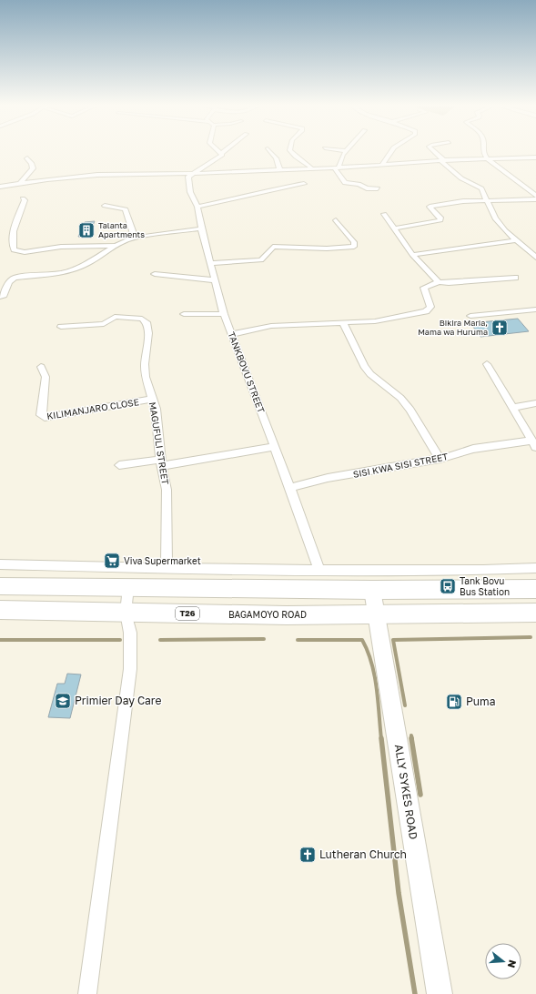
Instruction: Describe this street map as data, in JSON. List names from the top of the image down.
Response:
{
  "streets": {
    "highway": ["T26", "BAGAMOYO ROAD"],
    "main road": ["ALLY SYKES ROAD"],
    "street": [
      "TANKBOVU STREET",
      "KILIMANJARO CLOSE",
      "MAGUFULI STREET",
      "SISI KWA SISI STREET"
    ]
  },
  "crossings": [
    ["TANKBOVU STREET", "SISI KWA SISI STREET"],
    ["KILIMANJARO CLOSE", "MAGUFULI STREET"],
    ["BAGAMOYO ROAD", "ALLY SYKES ROAD"]
  ],
  "places": {
    "building": ["Talanta Apartments"],
    "church": ["Bikira Maria, Mama wa Huruma", "Lutheran Church"],
    "supermarket": ["Viva Supermarket"],
    "bus stop": ["Tank Bovu Bus Station"],
    "school or university": ["Primier Day Care"],
    "fuel station": ["Puma"]
  },
  "north": "right"
}
